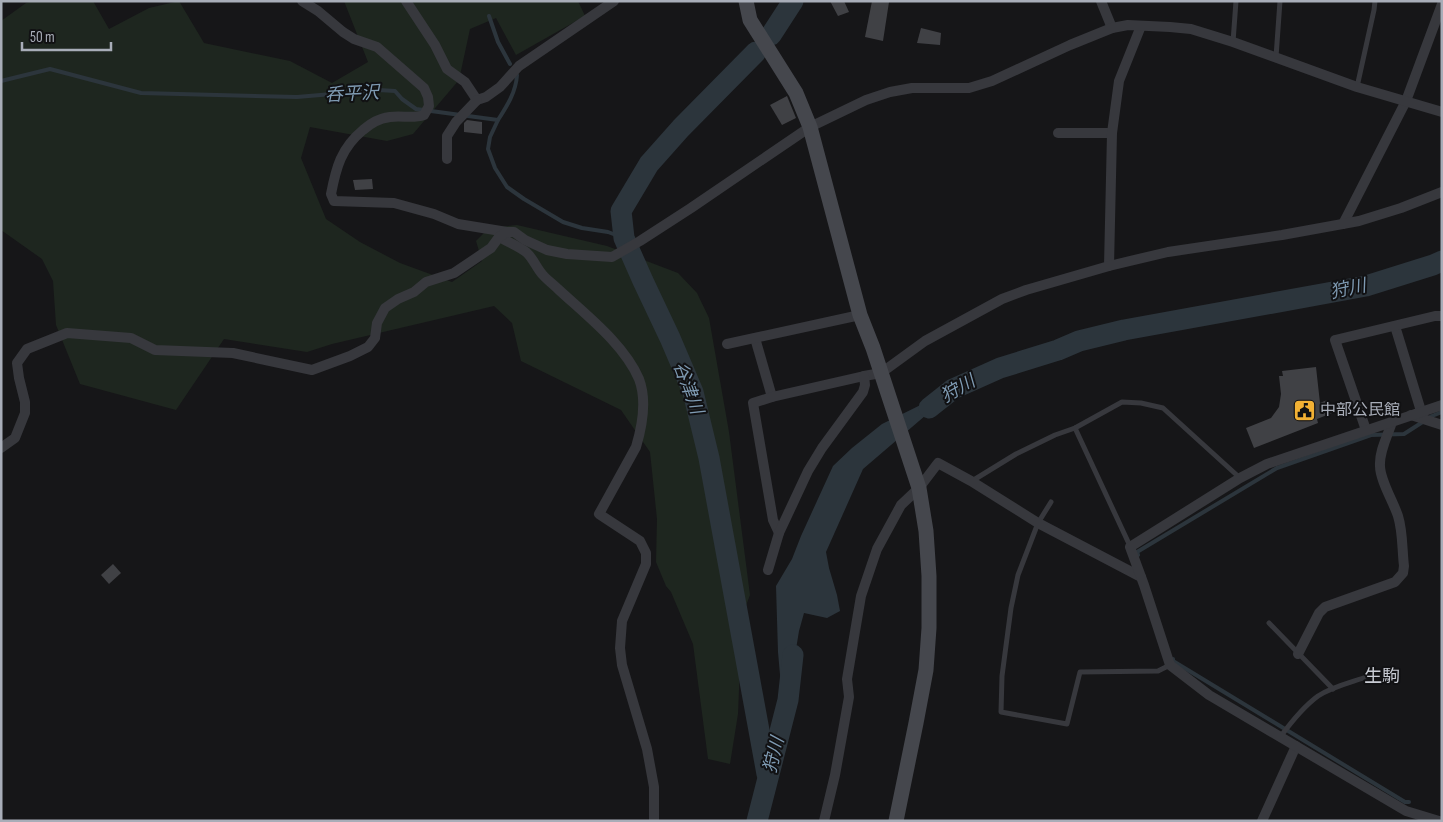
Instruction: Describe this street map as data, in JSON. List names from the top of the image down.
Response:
{
  "districts": ["生駒"],
  "water": ["呑平沢", "狩川", "谷津川"],
  "places": {
    "public building": ["中部公民館"]
  },
  "scale_bar": "50 m"
}
